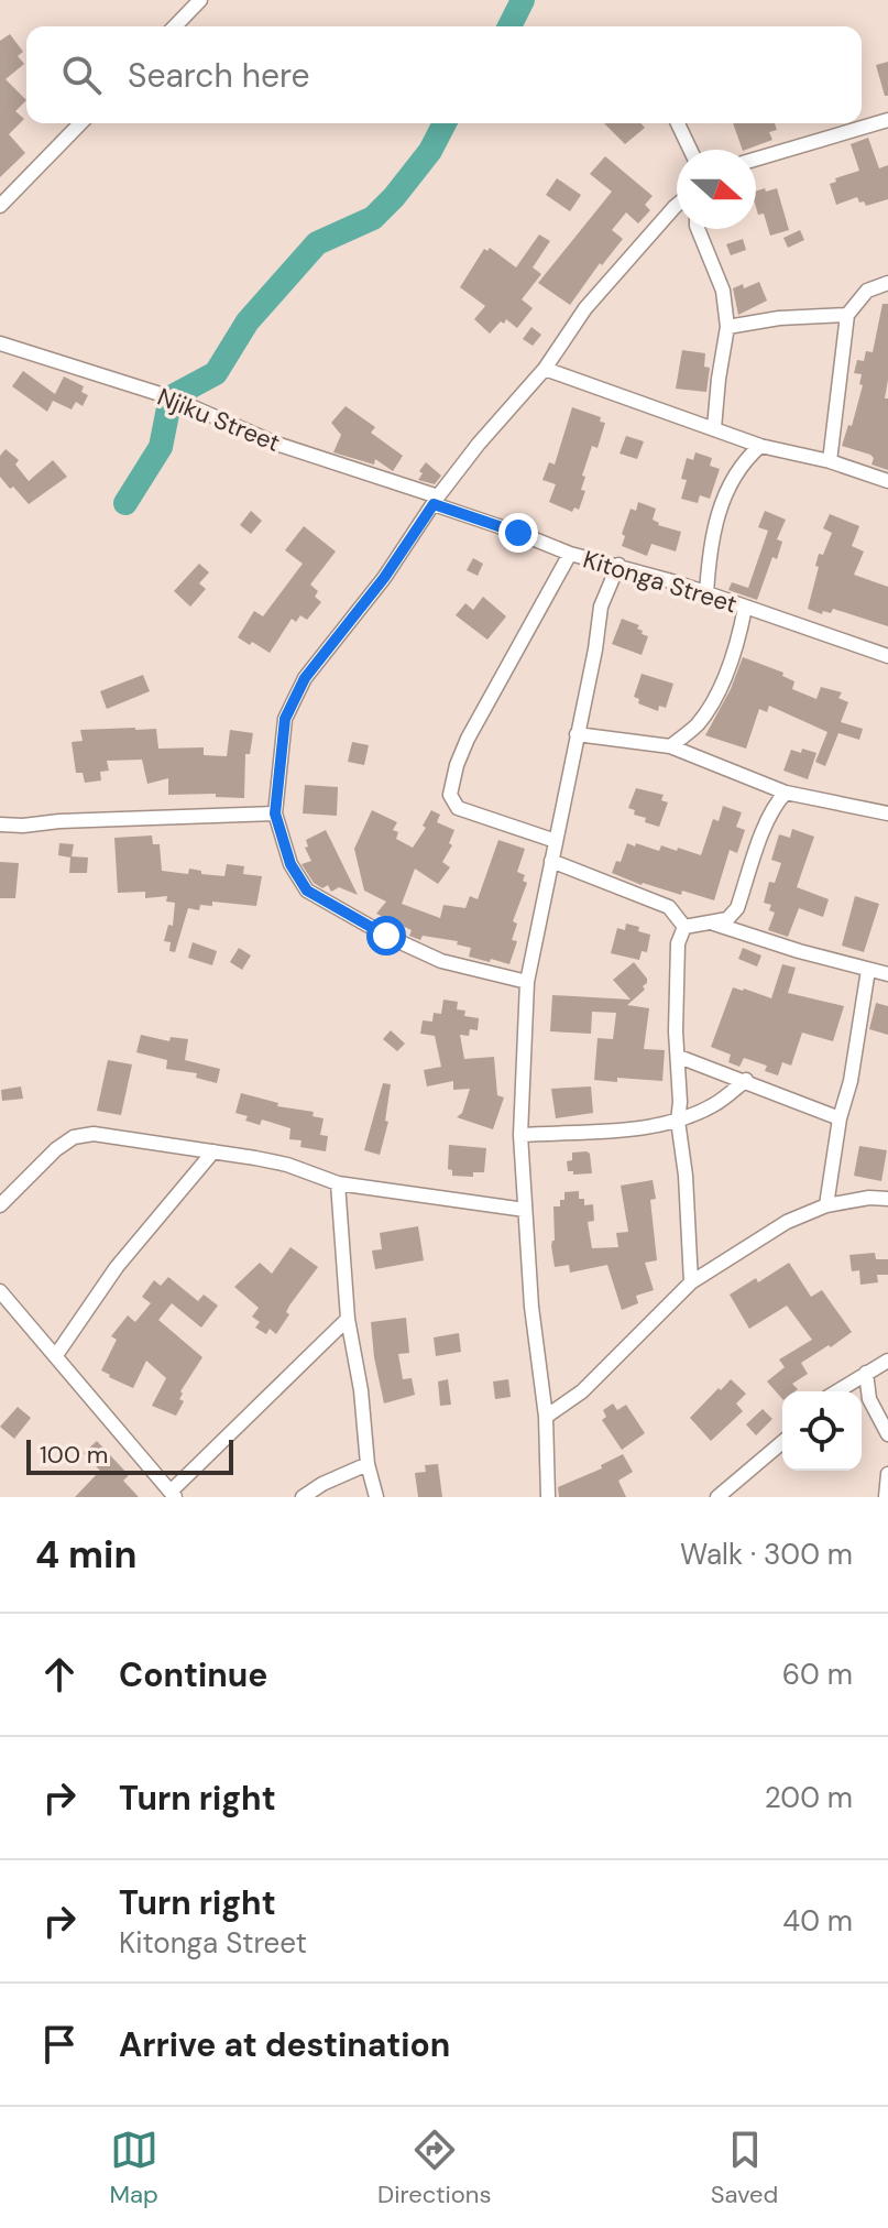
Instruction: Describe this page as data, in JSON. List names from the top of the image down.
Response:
{
  "streets": {
    "street": ["Njiku Street", "Kitonga Street"]
  },
  "crossings": [
    ["Njiku Street", "Kitonga Street"]
  ],
  "scale_bar": "100 m",
  "north": "right",
  "page": {
    "search": "Search here",
    "scale": "100 m",
    "heading": ["4 min", "Walk · 300 m"],
    "list": [
      ["Continue", "60 m"],
      ["Turn right", "200 m"],
      ["Turn right", "Kitonga Street", "40 m"],
      "Arrive at destination"
    ],
    "nav": ["Map", "Directions", "Saved"]
  }
}
